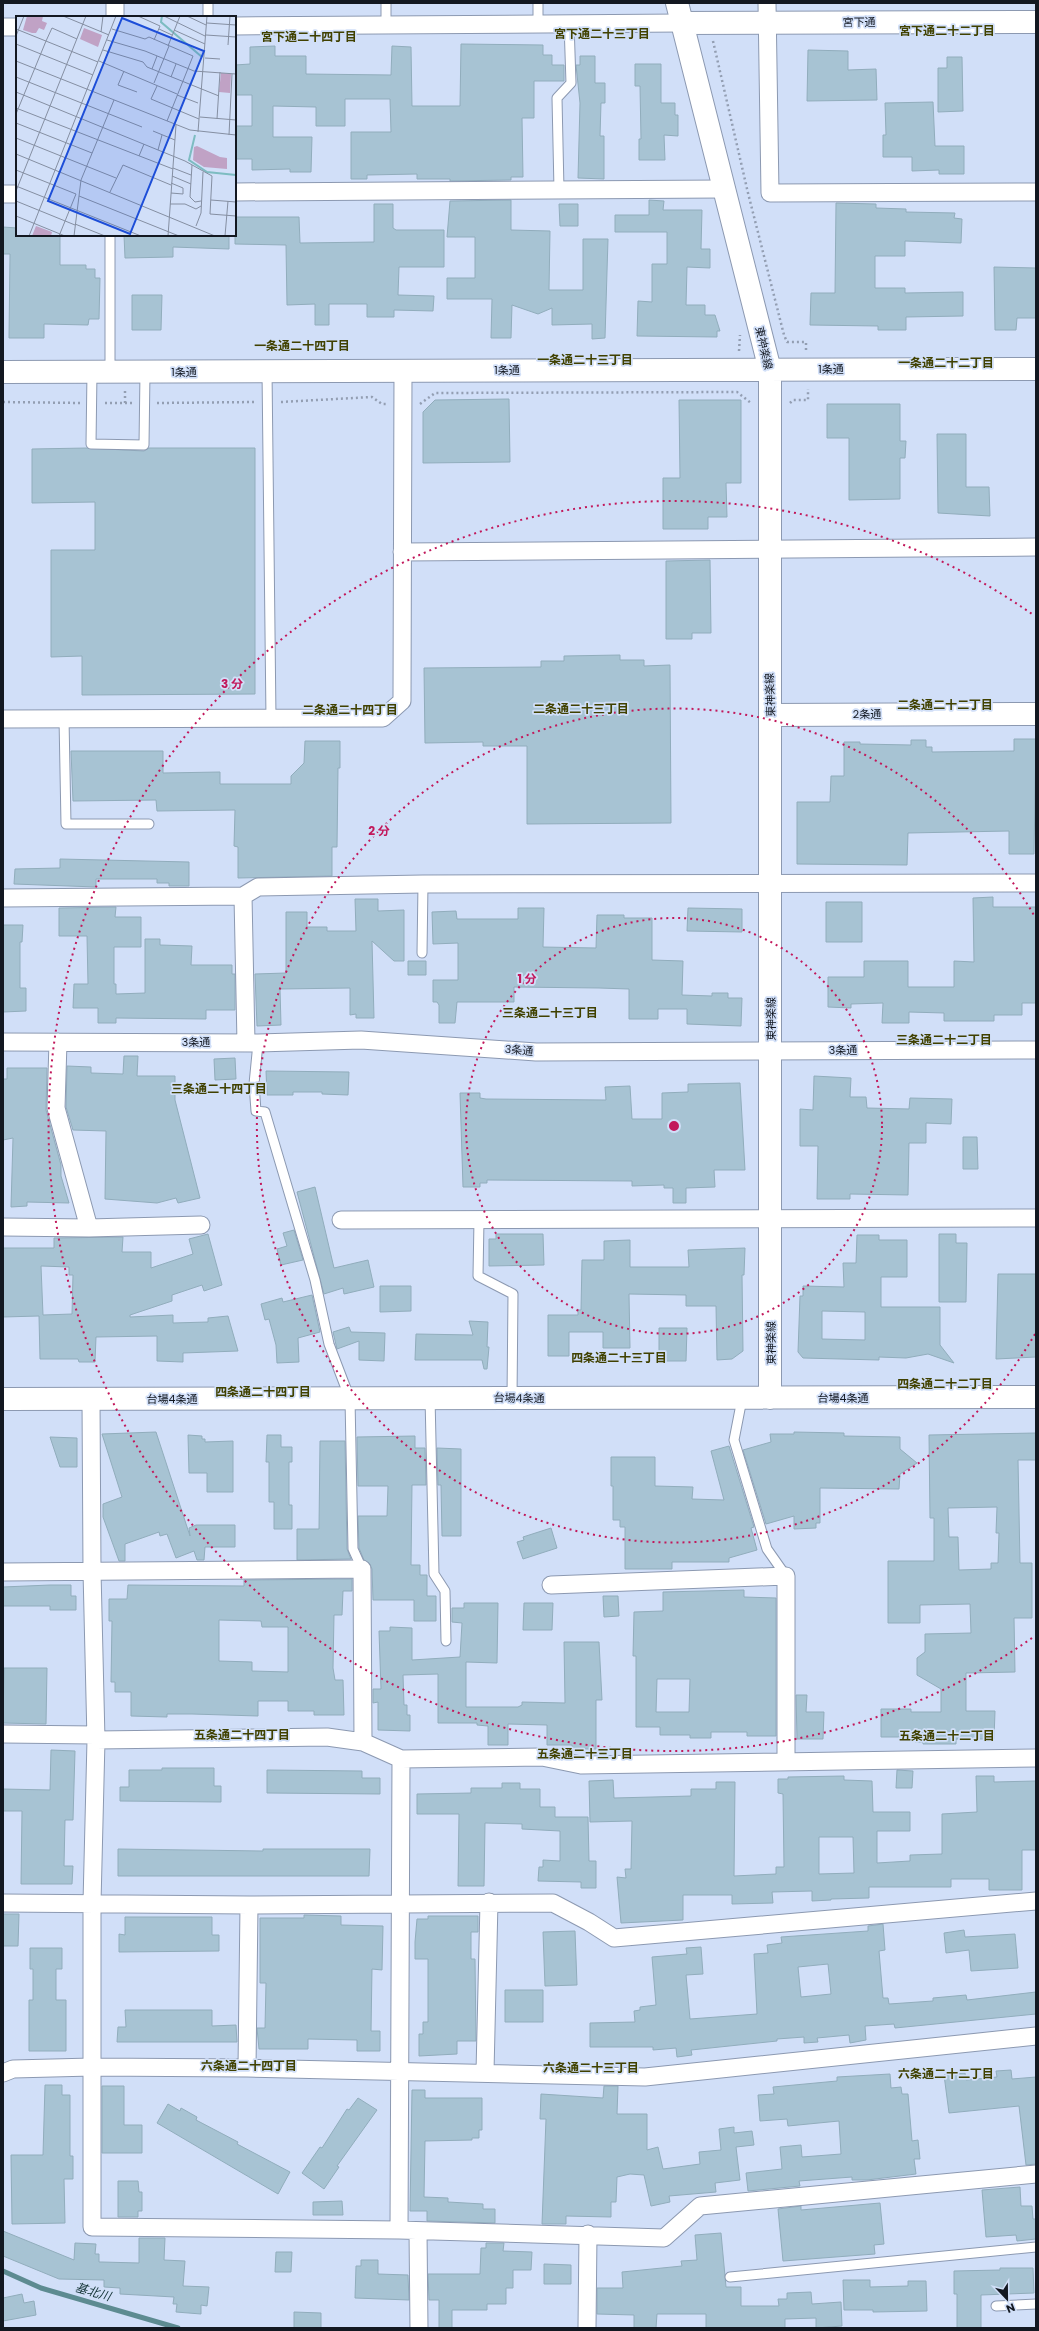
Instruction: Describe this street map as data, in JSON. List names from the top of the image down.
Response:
{
  "streets": {
    "street": [
      "宮下通",
      "東神楽線",
      "1条通",
      "2条通",
      "3条通",
      "台場4条通"
    ]
  },
  "crossings": [
    ["宮下通", "東神楽線"],
    ["東神楽線", "1条通"],
    ["東神楽線", "2条通"],
    ["東神楽線", "3条通"],
    ["東神楽線", "台場4条通"]
  ],
  "districts": [
    "宮下通二十二丁目",
    "宮下通二十三丁目",
    "宮下通二十四丁目",
    "一条通二十四丁目",
    "一条通二十三丁目",
    "一条通二十二丁目",
    "二条通二十二丁目",
    "二条通二十三丁目",
    "二条通二十四丁目",
    "三条通二十三丁目",
    "三条通二十二丁目",
    "三条通二十四丁目",
    "四条通二十三丁目",
    "四条通二十二丁目",
    "四条通二十四丁目",
    "五条通二十四丁目",
    "五条通二十二丁目",
    "五条通二十三丁目",
    "六条通二十四丁目",
    "六条通二十三丁目",
    "六条通二十二丁目"
  ],
  "water": ["基北川"],
  "north": "bottom",
  "rings": ["3 分", "2 分", "1 分"]
}
